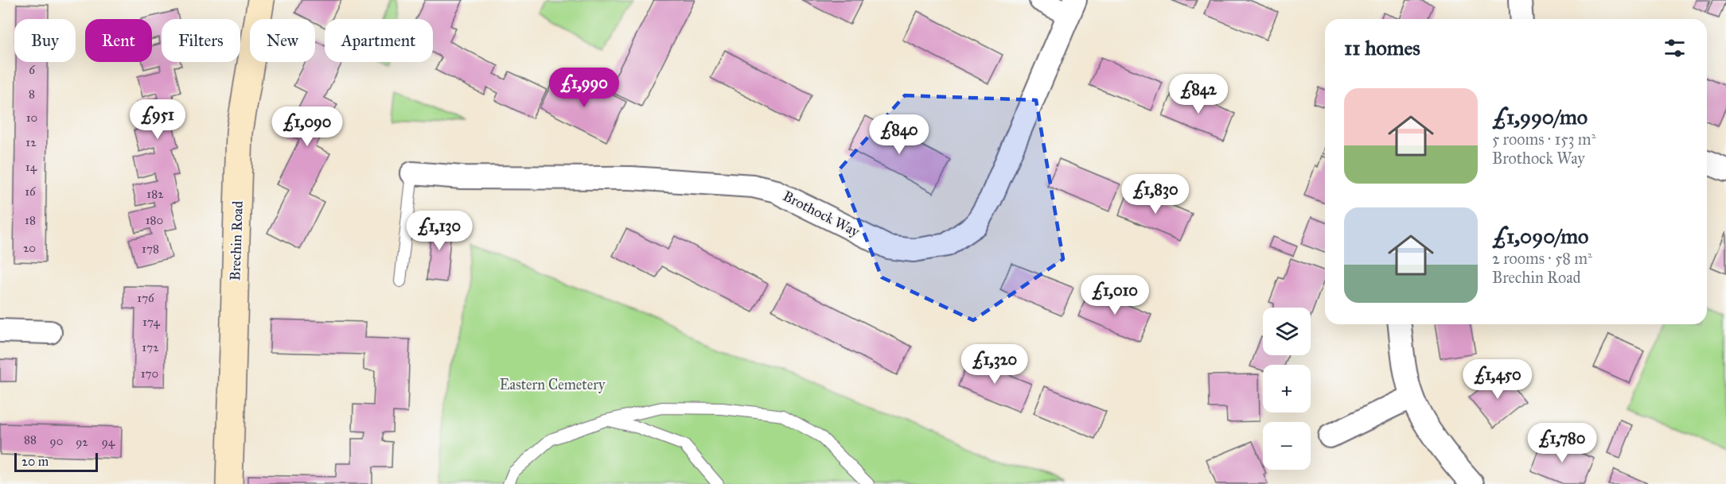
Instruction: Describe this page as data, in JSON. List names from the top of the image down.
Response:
{
  "streets": {
    "street": ["Brothock Way", "Brechin Road"]
  },
  "parks": ["Eastern Cemetery"],
  "house_numbers": [
    "6",
    "8",
    "10",
    "12",
    "14",
    "16",
    "182",
    "18",
    "180",
    "20",
    "178",
    "176",
    "174",
    "172",
    "170",
    "88",
    "90",
    "92",
    "94"
  ],
  "scale_bar": "20 m",
  "page": {
    "chip": [
      "Buy",
      "Rent",
      "Filters",
      "New",
      "Apartment"
    ],
    "heading": "11 homes",
    "price": [
      "£1,990",
      "£842",
      "£951",
      "£1,090",
      "£840",
      "£1,830",
      "£1,130",
      "£1,010",
      "£1,320",
      "£1,450",
      "£1,780"
    ],
    "list": [
      {
        "name": "£1,990/mo",
        "note": "5 rooms · 153 m² · Brothock Way"
      },
      {
        "name": "£1,090/mo",
        "note": "2 rooms · 58 m² · Brechin Road"
      }
    ],
    "map_buttons": ["+", "−"],
    "scale": "20 m"
  }
}
